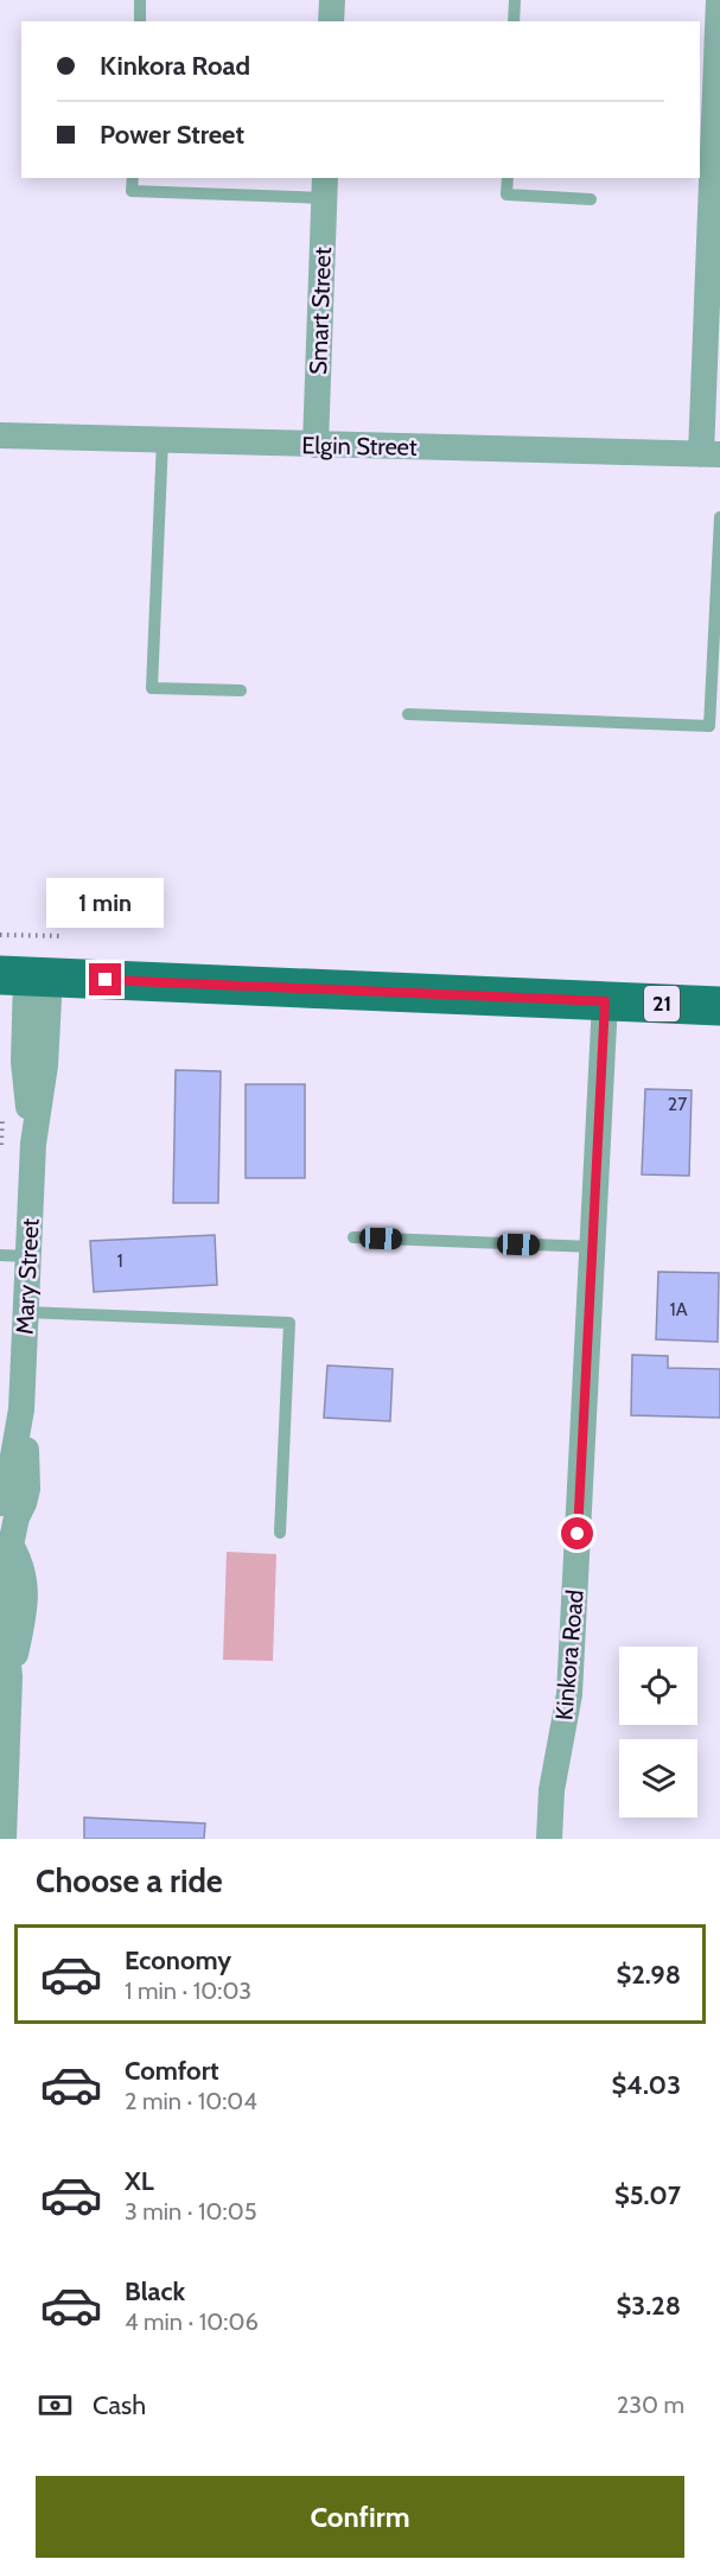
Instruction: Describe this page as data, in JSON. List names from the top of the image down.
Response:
{
  "streets": {
    "main road": ["21"],
    "street": [
      "Smart Street",
      "Elgin Street",
      "Mary Street",
      "Kinkora Road"
    ]
  },
  "crossings": [
    ["Smart Street", "Elgin Street"],
    ["21", "Mary Street"],
    ["21", "Kinkora Road"]
  ],
  "house_numbers": ["27", "1", "1A"],
  "page": {
    "banner": ["Kinkora Road", "Power Street"],
    "bubble": "1 min",
    "heading": "Choose a ride",
    "list": [
      {
        "name": "Economy",
        "note": "1 min · 10:03",
        "value": "$2.98"
      },
      {
        "name": "Comfort",
        "note": "2 min · 10:04",
        "value": "$4.03"
      },
      {
        "name": "XL",
        "note": "3 min · 10:05",
        "value": "$5.07"
      },
      {
        "name": "Black",
        "note": "4 min · 10:06",
        "value": "$3.28"
      }
    ],
    "pay": ["Cash", "230 m"],
    "buttons": "Confirm"
  }
}
